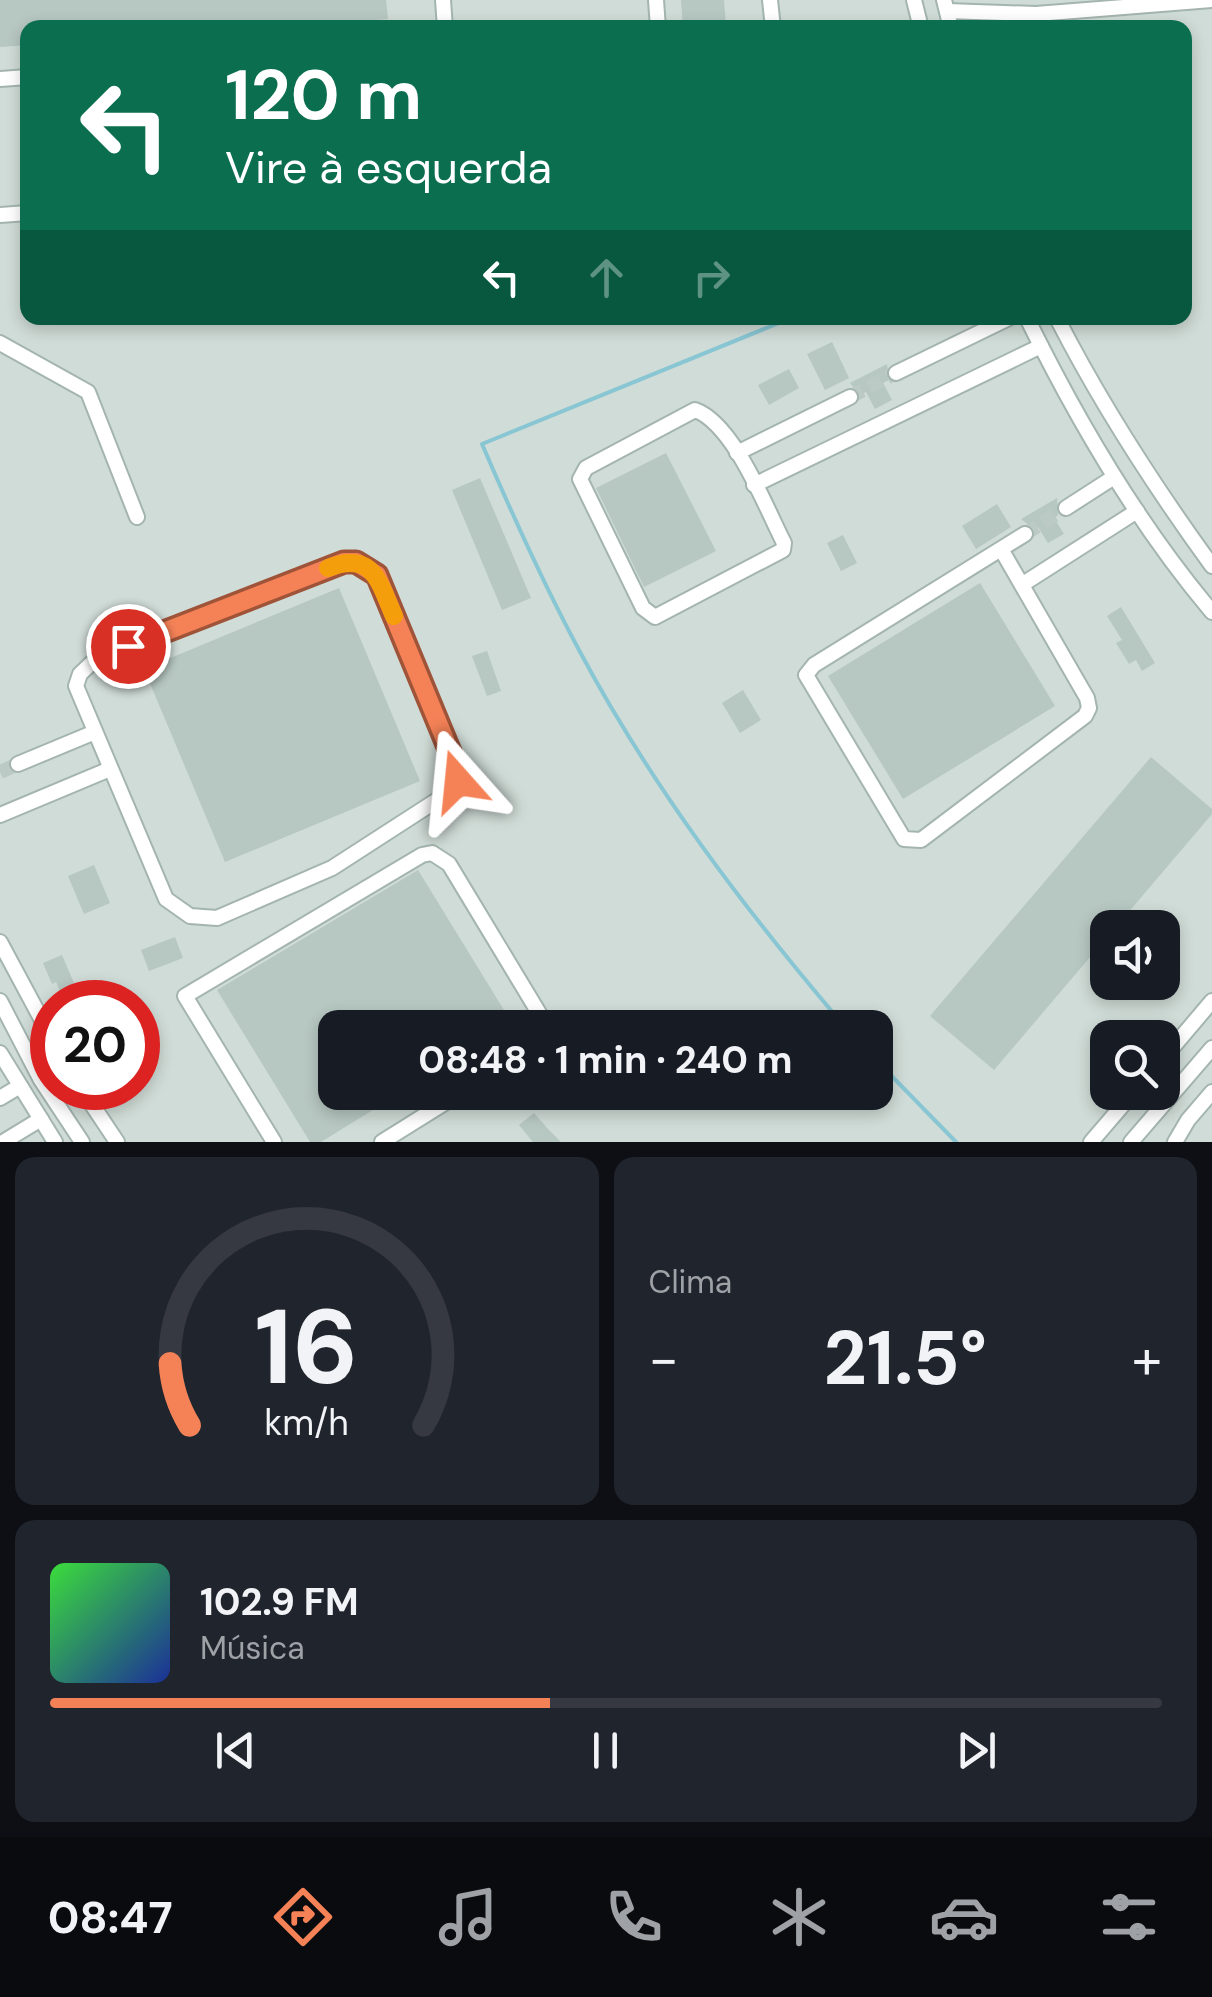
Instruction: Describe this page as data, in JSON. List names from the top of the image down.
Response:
{
  "page": {
    "turn": ["120 m", "Vire à esquerda"],
    "limit": "20",
    "trip": "08:48 · 1 min · 240 m",
    "tile": "Clima",
    "heat": ["−", "21.5°", "+"],
    "song": ["102.9 FM", "Música"],
    "tabs": "08:47",
    "gauge": ["16", "km/h"]
  }
}
